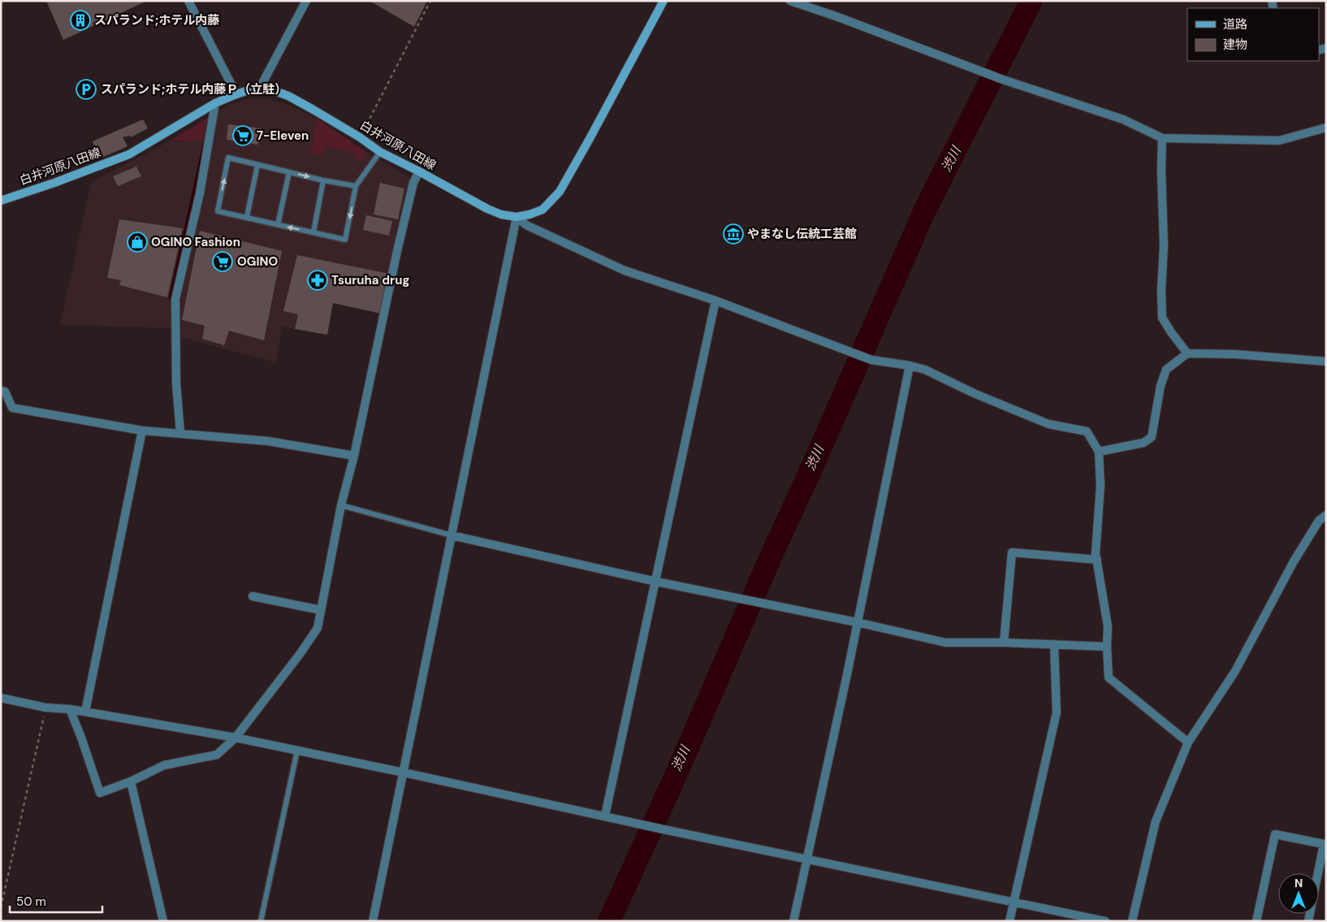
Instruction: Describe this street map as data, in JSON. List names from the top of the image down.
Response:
{
  "streets": {
    "main road": ["白井河原八田線"]
  },
  "water": ["渋川"],
  "places": {
    "building": ["スパランド;ホテル内藤"],
    "parking": ["スパランド;ホテル内藤Ｐ（立駐）"],
    "supermarket": ["7-Eleven", "OGINO"],
    "museum": ["やまなし伝統工芸館"],
    "shop": ["OGINO Fashion"],
    "pharmacy": ["Tsuruha drug"]
  },
  "legend": ["道路", "建物"],
  "scale_bar": "50 m",
  "north": "top"
}
